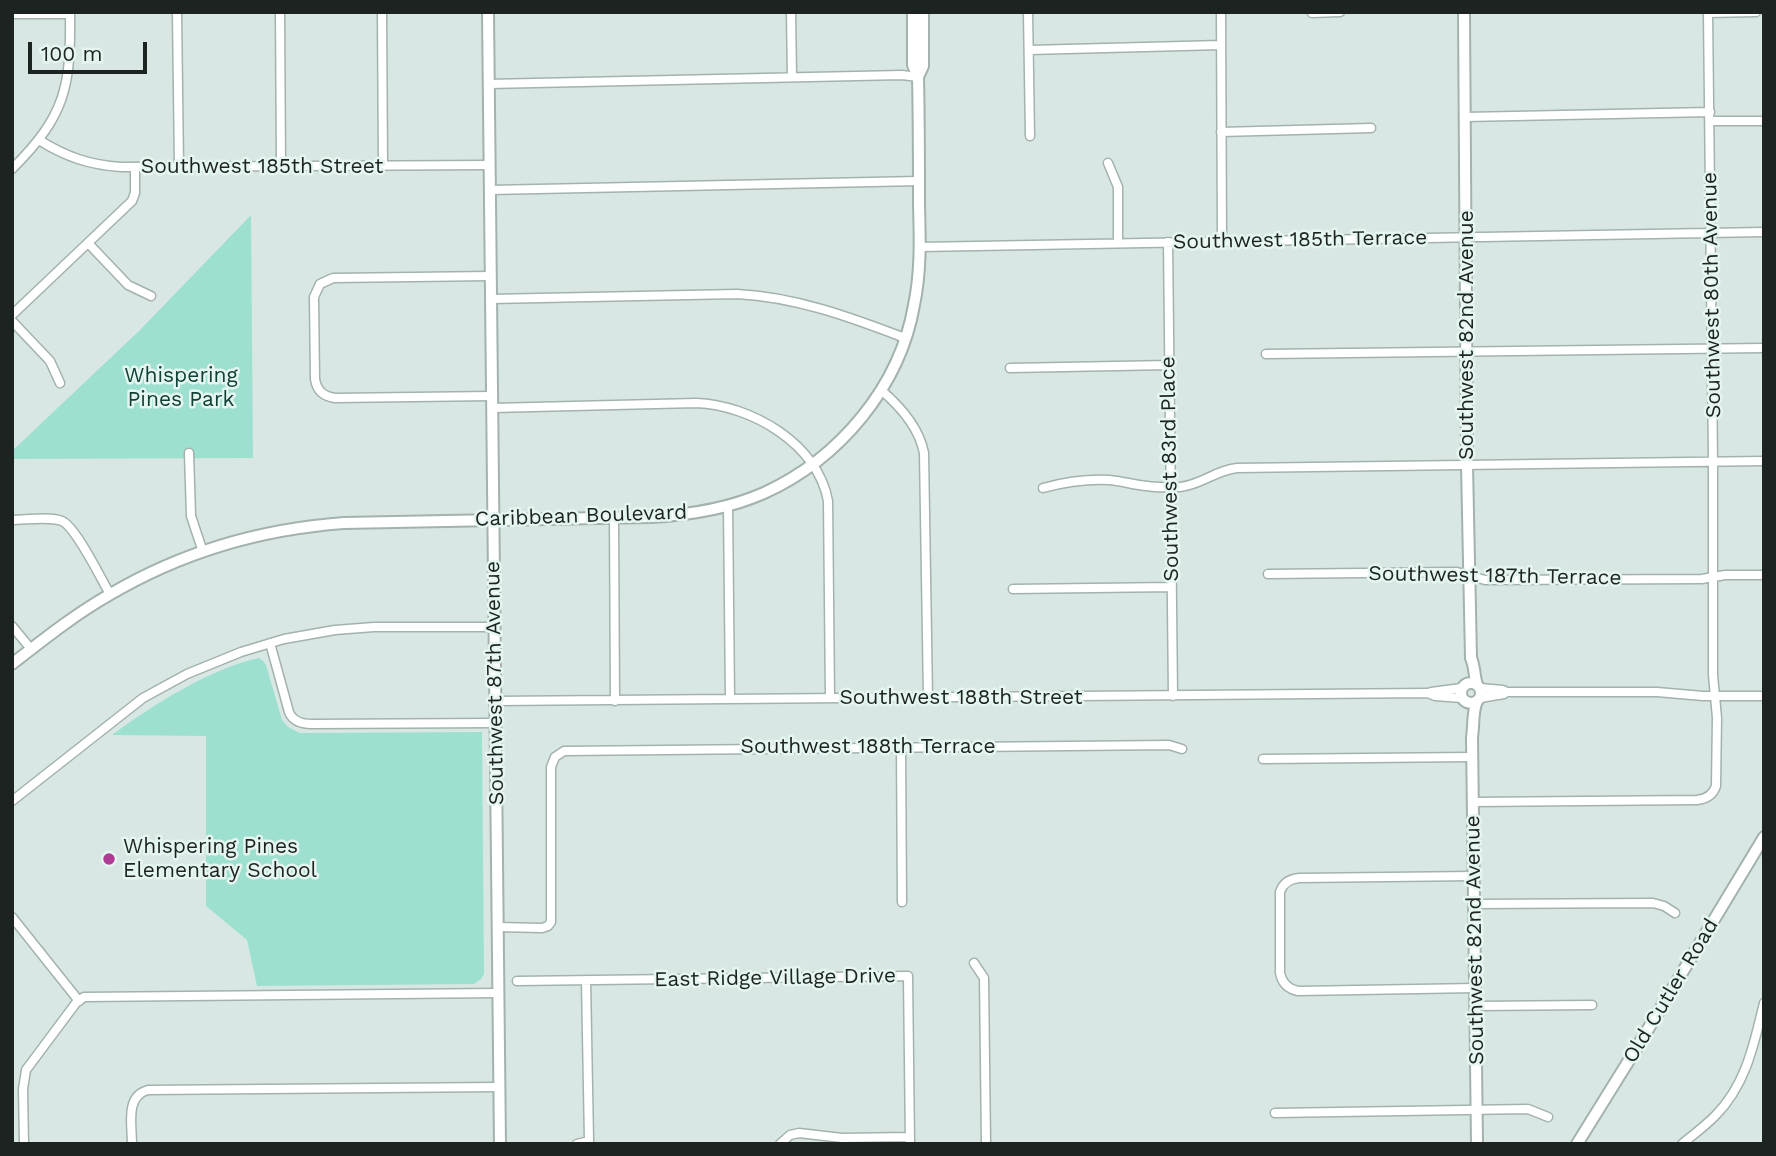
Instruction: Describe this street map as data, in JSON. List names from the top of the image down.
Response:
{
  "streets": {
    "street": [
      "Southwest 185th Street",
      "Southwest 185th Terrace",
      "Southwest 80th Avenue",
      "Southwest 82nd Avenue",
      "Southwest 83rd Place",
      "Caribbean Boulevard",
      "Southwest 187th Terrace",
      "Southwest 87th Avenue",
      "Southwest 188th Street",
      "Southwest 188th Terrace",
      "East Ridge Village Drive",
      "Old Cutler Road"
    ]
  },
  "crossings": [
    ["Southwest 185th Street", "Southwest 87th Avenue"],
    ["Southwest 185th Terrace", "Southwest 80th Avenue"],
    ["Southwest 185th Terrace", "Southwest 82nd Avenue"],
    ["Southwest 185th Terrace", "Southwest 83rd Place"],
    ["Southwest 185th Terrace", "Caribbean Boulevard"],
    ["Southwest 80th Avenue", "Southwest 187th Terrace"],
    ["Southwest 80th Avenue", "Southwest 188th Street"],
    ["Southwest 82nd Avenue", "Southwest 187th Terrace"],
    ["Southwest 82nd Avenue", "Southwest 188th Street"],
    ["Southwest 83rd Place", "Southwest 188th Street"],
    ["Caribbean Boulevard", "Southwest 87th Avenue"],
    ["Southwest 87th Avenue", "Southwest 188th Street"],
    ["Southwest 87th Avenue", "Southwest 188th Terrace"]
  ],
  "parks": ["Whispering Pines Park"],
  "places": ["Whispering Pines Elementary School"],
  "scale_bar": "100 m"
}
